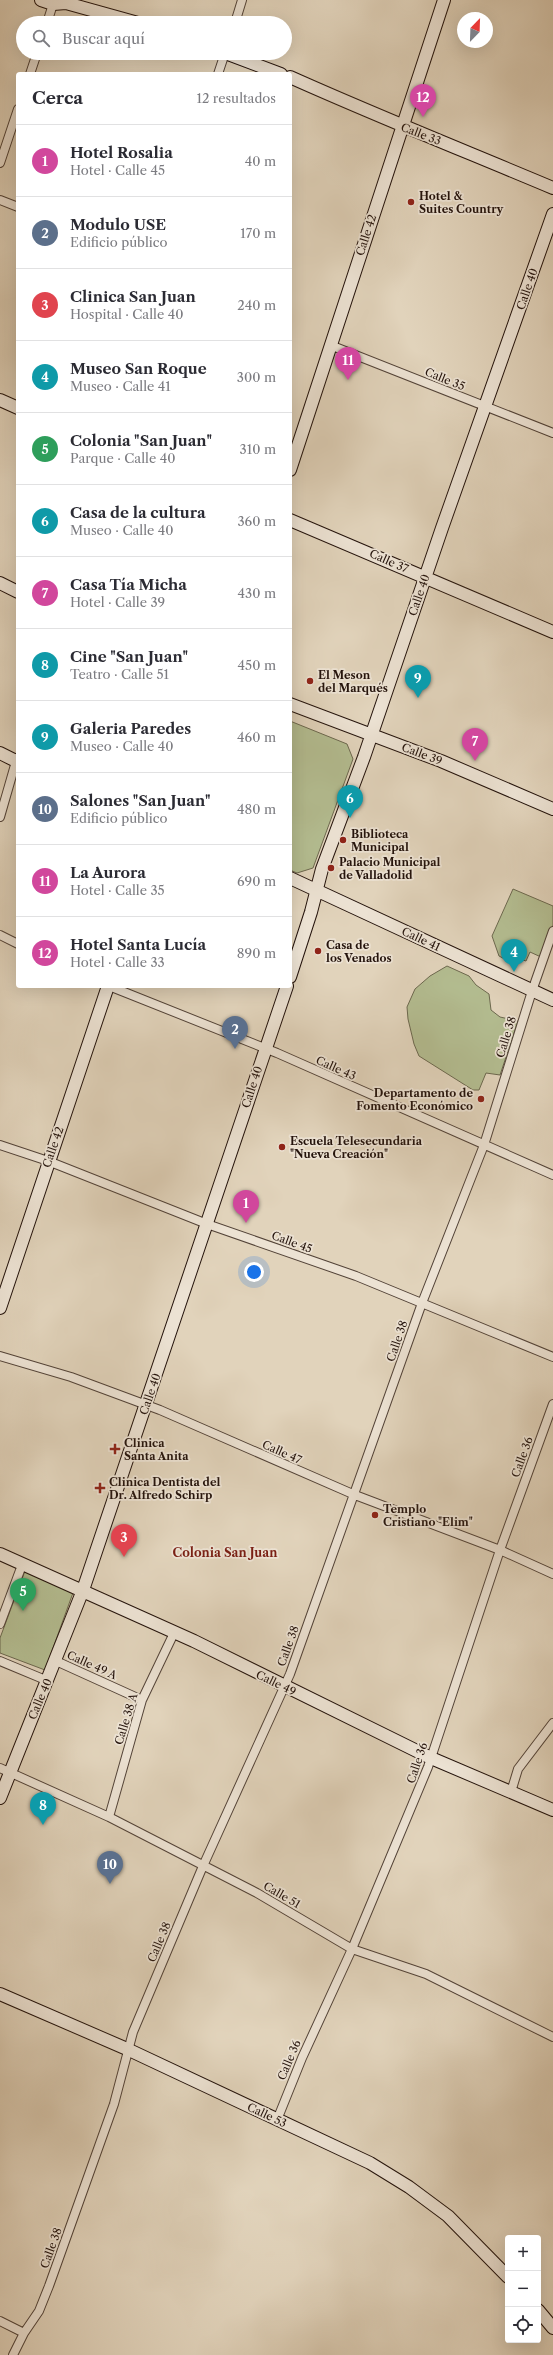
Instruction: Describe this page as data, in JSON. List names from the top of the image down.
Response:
{
  "streets": {
    "main road": [
      "Calle 33",
      "Calle 42",
      "Calle 40",
      "Calle 37",
      "Calle 39",
      "Calle 41",
      "Calle 49",
      "Calle 53"
    ],
    "street": [
      "Calle 35",
      "Calle 38",
      "Calle 43",
      "Calle 45",
      "Calle 47",
      "Calle 36",
      "Calle 49 A",
      "Calle 38 A",
      "Calle 51"
    ]
  },
  "crossings": [
    ["Calle 33", "Calle 42"],
    ["Calle 42", "Calle 35"],
    ["Calle 42", "Calle 45"],
    ["Calle 40", "Calle 35"],
    ["Calle 40", "Calle 37"],
    ["Calle 40", "Calle 39"],
    ["Calle 40", "Calle 41"],
    ["Calle 40", "Calle 43"],
    ["Calle 40", "Calle 45"],
    ["Calle 40", "Calle 47"],
    ["Calle 40", "Calle 49 A"],
    ["Calle 40", "Calle 49"],
    ["Calle 40", "Calle 51"],
    ["Calle 41", "Calle 38"],
    ["Calle 38", "Calle 43"],
    ["Calle 38", "Calle 45"],
    ["Calle 38", "Calle 47"],
    ["Calle 38", "Calle 49"],
    ["Calle 38", "Calle 51"],
    ["Calle 38", "Calle 53"],
    ["Calle 47", "Calle 36"],
    ["Calle 36", "Calle 49"],
    ["Calle 36", "Calle 51"],
    ["Calle 36", "Calle 53"],
    ["Calle 49 A", "Calle 38 A"],
    ["Calle 49", "Calle 38 A"],
    ["Calle 38 A", "Calle 51"]
  ],
  "districts": ["Colonia San Juan"],
  "places": {
    "other": [
      "Hotel & Suites Country",
      "El Meson del Marqués",
      "Biblioteca Municipal",
      "Palacio Municipal de Valladolid",
      "Casa de los Venados",
      "Departamento de Fomento Económico",
      "Escuela Telesecundaria \"Nueva Creación\"",
      "Templo Cristiano \"Elim\""
    ],
    "health": ["Clinica Santa Anita", "Clinica Dentista del Dr. Alfredo Schirp"]
  },
  "north": "top right",
  "page": {
    "search": "Buscar aquí",
    "heading": ["Cerca", "12 resultados"],
    "pins": [
      "12",
      "11",
      "9",
      "7",
      "6",
      "4",
      "2",
      "1",
      "3",
      "5",
      "8",
      "10"
    ],
    "list": [
      {
        "mark": "1",
        "name": "Hotel Rosalia",
        "note": "Hotel · Calle 45",
        "value": "40 m"
      },
      {
        "mark": "2",
        "name": "Modulo USE",
        "note": "Edificio público",
        "value": "170 m"
      },
      {
        "mark": "3",
        "name": "Clinica San Juan",
        "note": "Hospital · Calle 40",
        "value": "240 m"
      },
      {
        "mark": "4",
        "name": "Museo San Roque",
        "note": "Museo · Calle 41",
        "value": "300 m"
      },
      {
        "mark": "5",
        "name": "Colonia \"San Juan\"",
        "note": "Parque · Calle 40",
        "value": "310 m"
      },
      {
        "mark": "6",
        "name": "Casa de la cultura",
        "note": "Museo · Calle 40",
        "value": "360 m"
      },
      {
        "mark": "7",
        "name": "Casa Tía Micha",
        "note": "Hotel · Calle 39",
        "value": "430 m"
      },
      {
        "mark": "8",
        "name": "Cine \"San Juan\"",
        "note": "Teatro · Calle 51",
        "value": "450 m"
      },
      {
        "mark": "9",
        "name": "Galeria Paredes",
        "note": "Museo · Calle 40",
        "value": "460 m"
      },
      {
        "mark": "10",
        "name": "Salones \"San Juan\"",
        "note": "Edificio público",
        "value": "480 m"
      },
      {
        "mark": "11",
        "name": "La Aurora",
        "note": "Hotel · Calle 35",
        "value": "690 m"
      },
      {
        "mark": "12",
        "name": "Hotel Santa Lucía",
        "note": "Hotel · Calle 33",
        "value": "890 m"
      }
    ],
    "map_buttons": ["+", "−"]
  }
}
